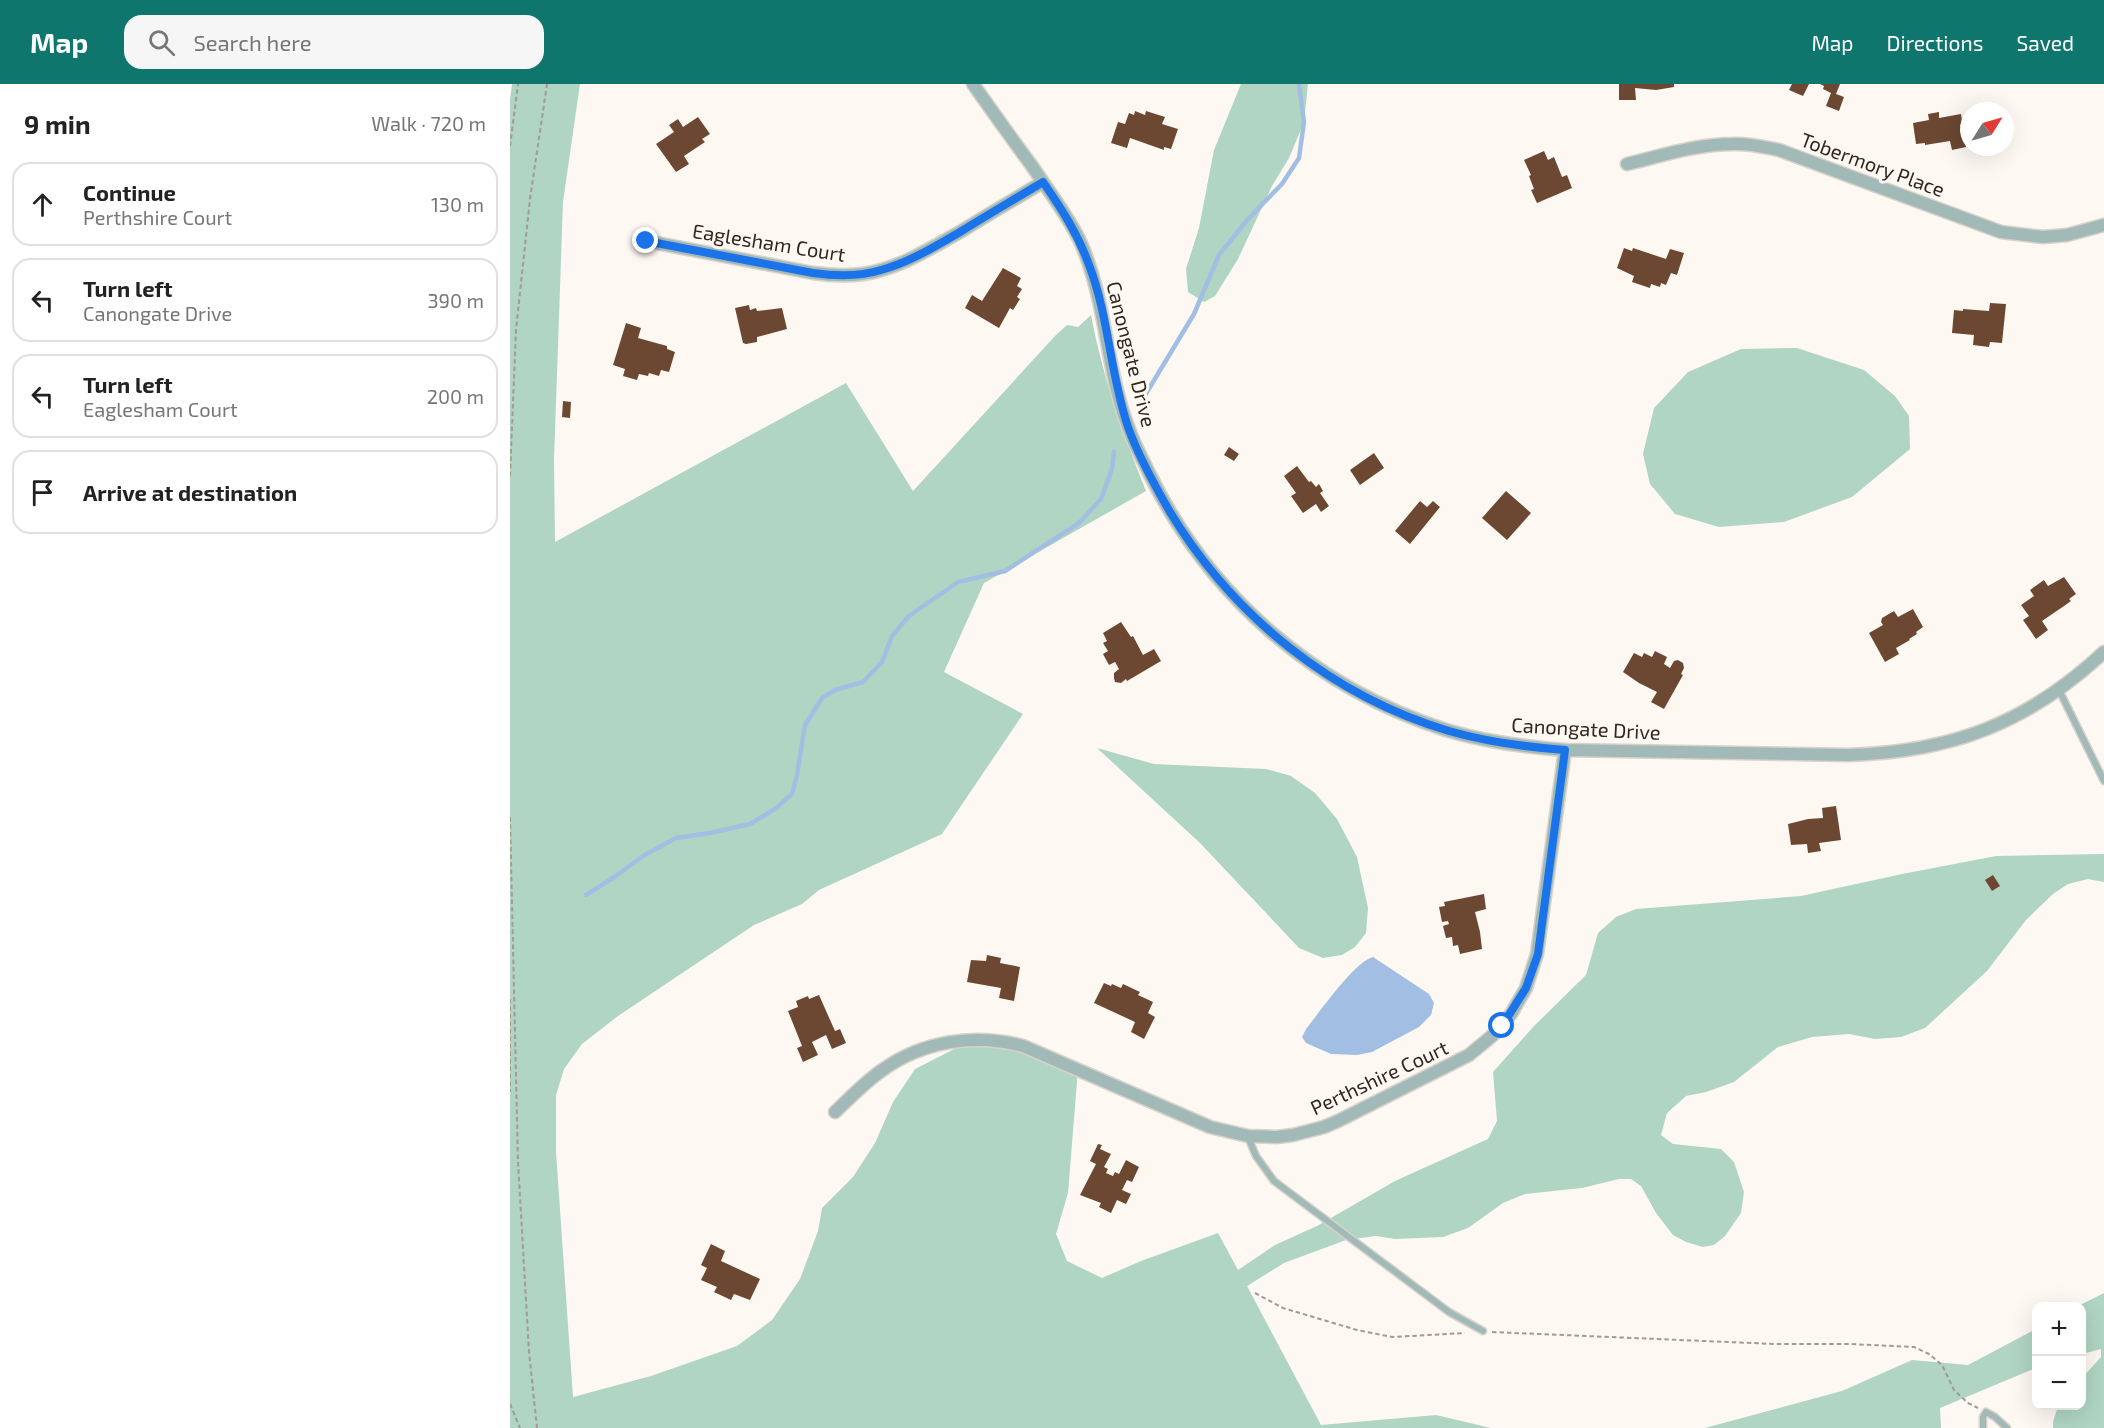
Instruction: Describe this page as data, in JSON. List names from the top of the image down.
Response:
{
  "streets": {
    "street": [
      "Tobermory Place",
      "Eaglesham Court",
      "Canongate Drive",
      "Perthshire Court"
    ]
  },
  "crossings": [
    ["Eaglesham Court", "Canongate Drive"],
    ["Canongate Drive", "Perthshire Court"]
  ],
  "north": "top right",
  "page": {
    "header": "Map",
    "search": "Search here",
    "nav": ["Map", "Directions", "Saved"],
    "heading": ["9 min", "Walk · 720 m"],
    "list": [
      ["Continue", "Perthshire Court", "130 m"],
      ["Turn left", "Canongate Drive", "390 m"],
      ["Turn left", "Eaglesham Court", "200 m"],
      "Arrive at destination"
    ],
    "map_buttons": ["+", "−"]
  }
}
